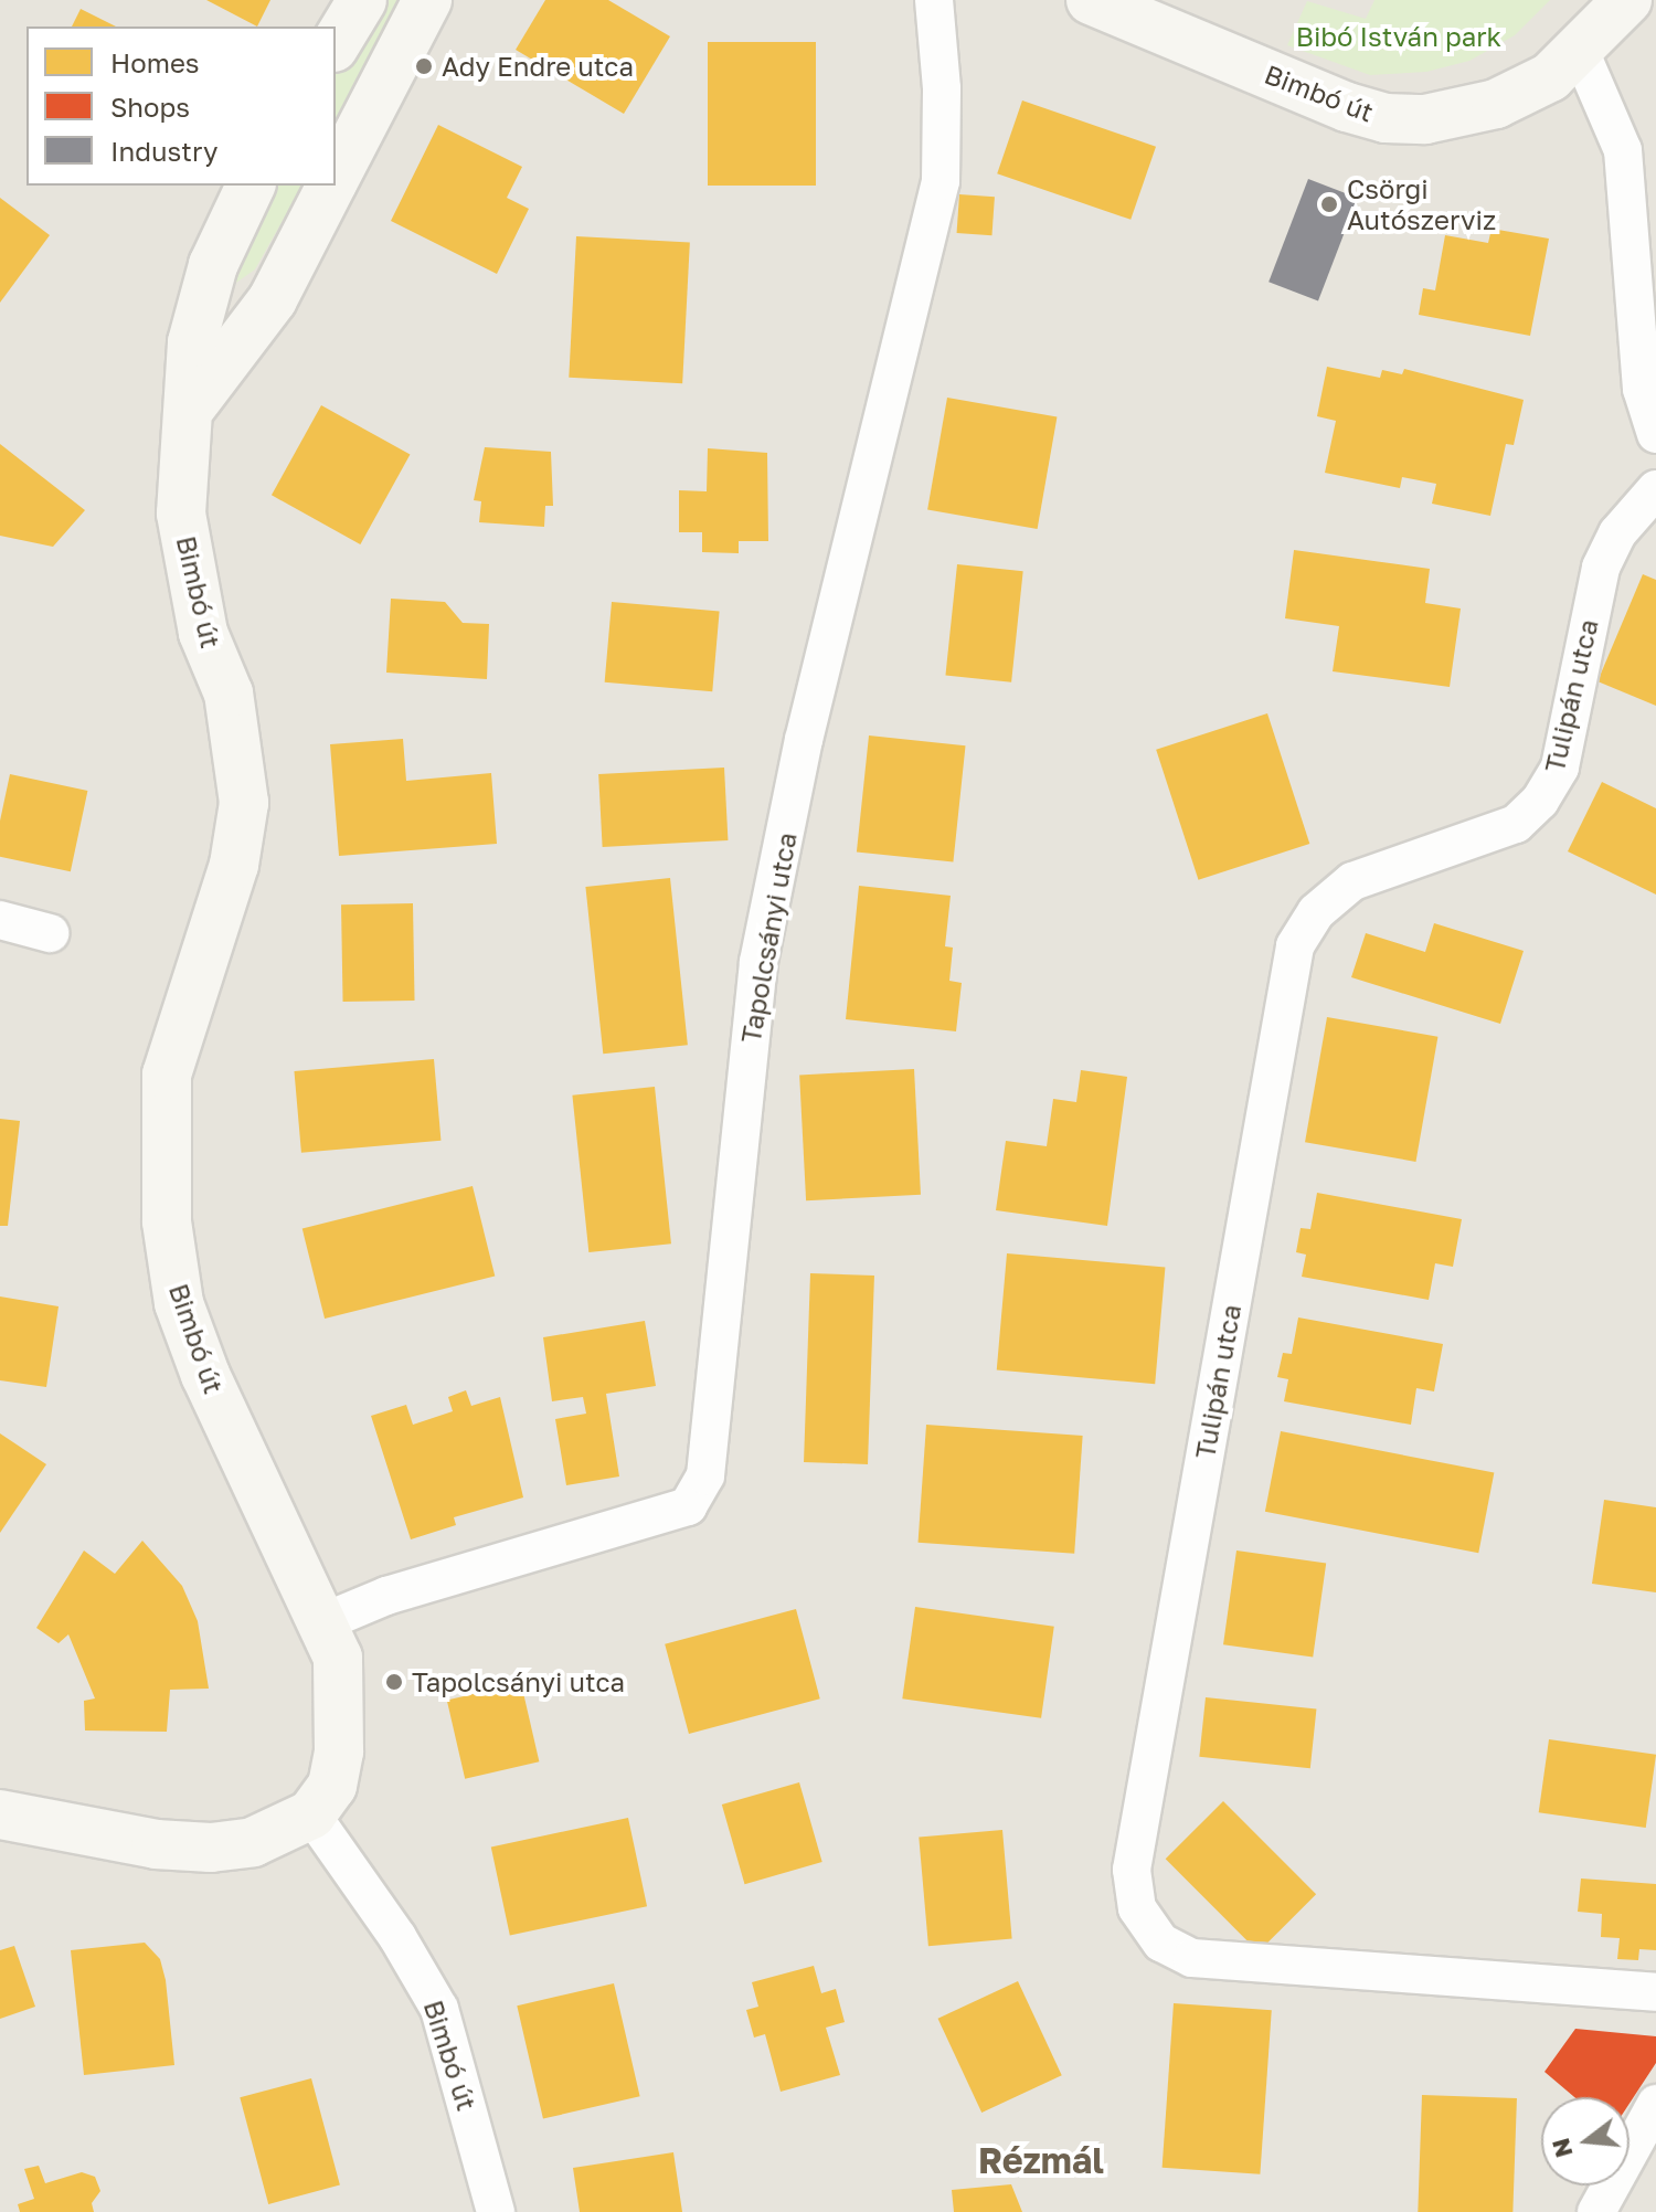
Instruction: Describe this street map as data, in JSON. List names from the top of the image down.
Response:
{
  "streets": {
    "street": ["Bimbó út", "Tulipán utca", "Tapolcsányi utca"]
  },
  "crossings": [
    ["Bimbó út", "Tapolcsányi utca"]
  ],
  "districts": ["Rézmál"],
  "parks": ["Bibó István park"],
  "places": ["Ady Endre utca", "Csörgi Autószerviz", "Tapolcsányi utca"],
  "legend": ["Homes", "Shops", "Industry"],
  "north": "left"
}
